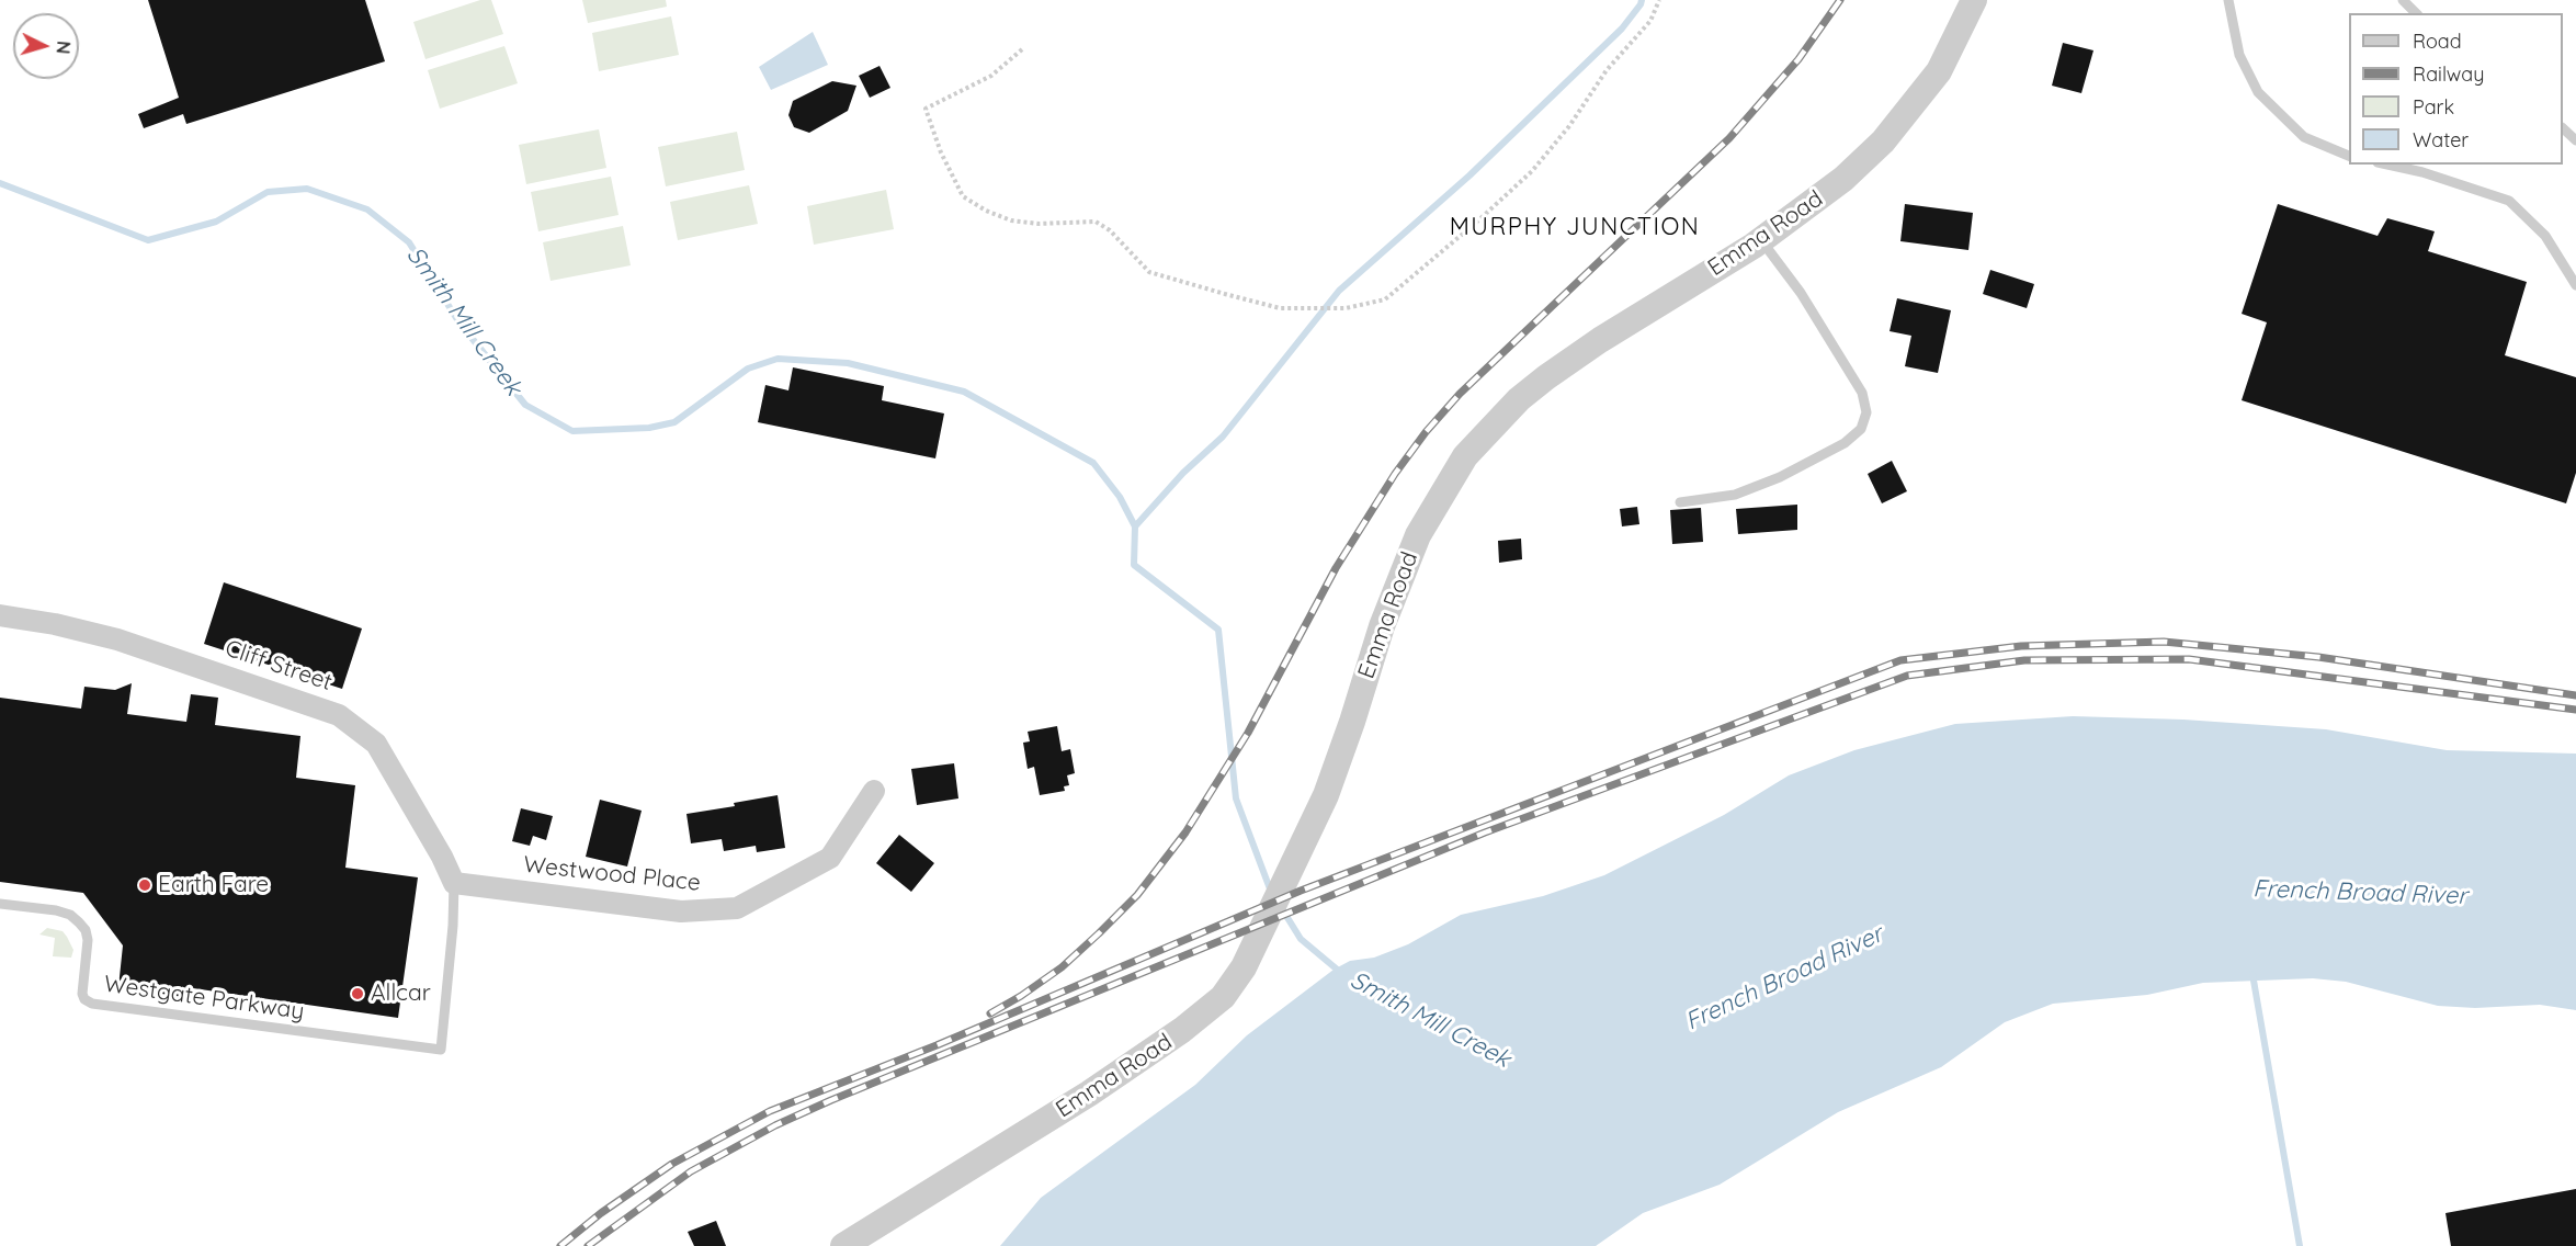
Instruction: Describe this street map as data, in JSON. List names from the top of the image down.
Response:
{
  "streets": {
    "street": ["Emma Road", "Cliff Street", "Westwood Place"],
    "lane": ["Westgate Parkway"]
  },
  "crossings": [
    ["Cliff Street", "Westwood Place"],
    ["Cliff Street", "Westgate Parkway"],
    ["Westwood Place", "Westgate Parkway"]
  ],
  "districts": ["MURPHY JUNCTION"],
  "water": ["Smith Mill Creek", "French Broad River"],
  "places": ["Earth Fare", "Allcar"],
  "legend": [
    "Road",
    "Railway",
    "Park",
    "Water"
  ],
  "north": "right"
}
